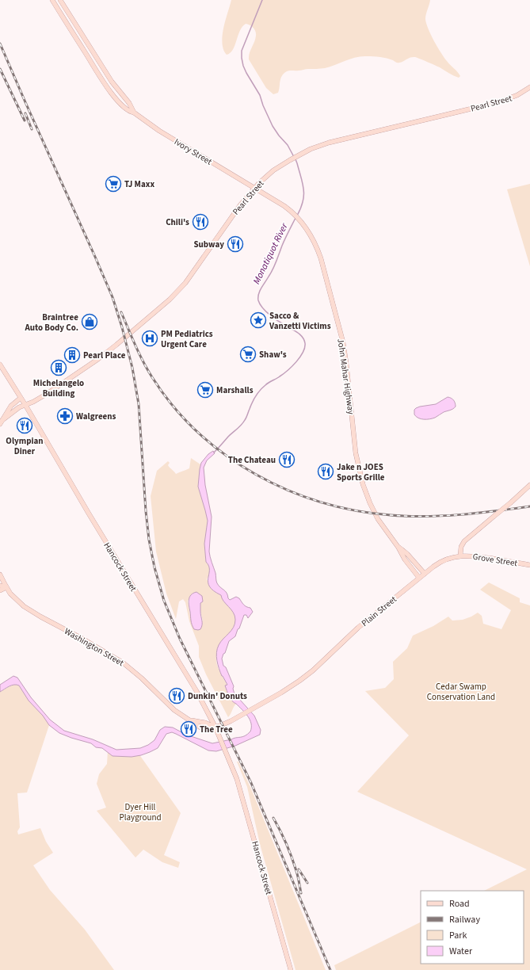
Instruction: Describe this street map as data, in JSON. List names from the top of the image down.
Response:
{
  "streets": {
    "main road": [
      "Pearl Street",
      "Ivory Street",
      "John Mahar Highway",
      "Grove Street",
      "Hancock Street",
      "Plain Street",
      "Washington Street"
    ]
  },
  "crossings": [
    ["Pearl Street", "Ivory Street"],
    ["Pearl Street", "John Mahar Highway"],
    ["Pearl Street", "Hancock Street"],
    ["Ivory Street", "John Mahar Highway"],
    ["John Mahar Highway", "Plain Street"],
    ["Grove Street", "Plain Street"],
    ["Hancock Street", "Plain Street"],
    ["Hancock Street", "Washington Street"],
    ["Plain Street", "Washington Street"]
  ],
  "water": ["Monatiquot River"],
  "parks": ["Cedar Swamp Conservation Land", "Dyer Hill Playground"],
  "places": {
    "supermarket": ["TJ Maxx", "Shaw's", "Marshalls"],
    "restaurant": [
      "Chili's",
      "Subway",
      "Olympian Diner",
      "The Chateau",
      "Jake n JOES Sports Grille",
      "Dunkin' Donuts",
      "The Tree"
    ],
    "place": ["Sacco & Vanzetti Victims"],
    "shop": ["Braintree Auto Body Co."],
    "hospital": ["PM Pediatrics Urgent Care"],
    "building": ["Pearl Place", "Michelangelo Building"],
    "pharmacy": ["Walgreens"]
  },
  "legend": [
    "Road",
    "Railway",
    "Park",
    "Water"
  ]
}
